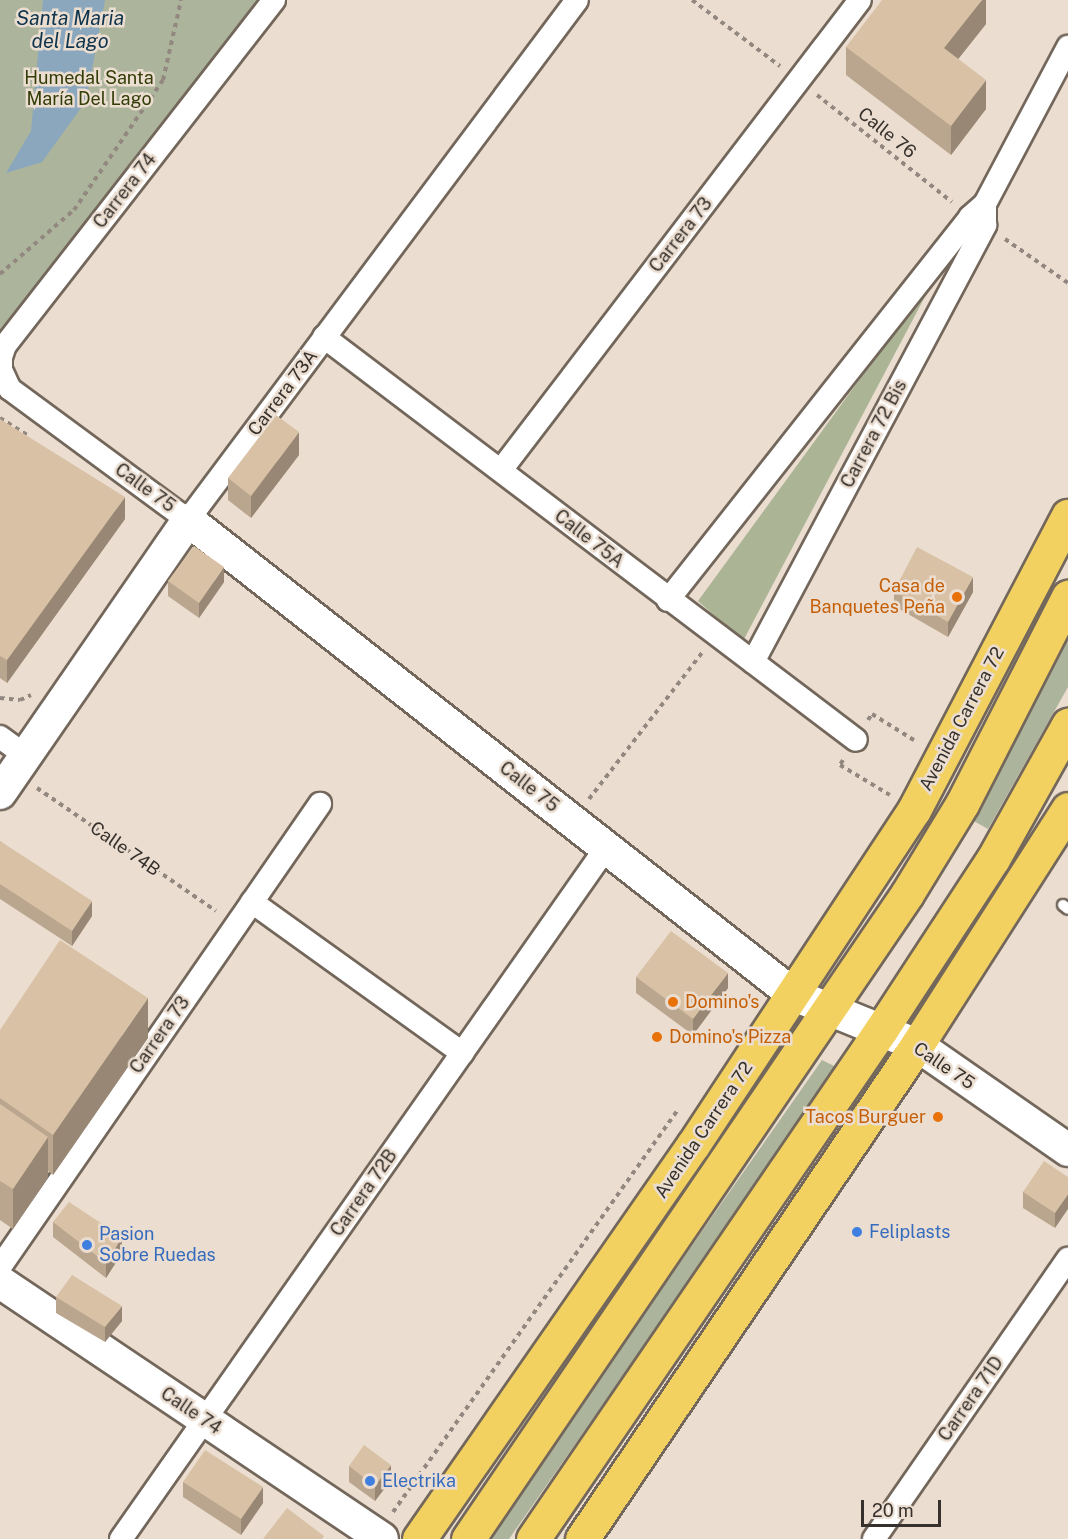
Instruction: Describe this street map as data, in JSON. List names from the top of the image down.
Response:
{
  "streets": {
    "highway": ["Avenida Carrera 72"],
    "street": [
      "Carrera 74",
      "Carrera 73",
      "Carrera 73A",
      "Carrera 72 Bis",
      "Calle 75",
      "Calle 75A",
      "Carrera 72B",
      "Carrera 71D",
      "Calle 74"
    ],
    "path": ["Calle 76", "Calle 74B"]
  },
  "crossings": [
    ["Calle 76", "Carrera 73"],
    ["Calle 76", "Carrera 72 Bis"],
    ["Carrera 74", "Calle 75"],
    ["Carrera 73", "Calle 75A"],
    ["Carrera 73", "Calle 74B"],
    ["Carrera 73A", "Calle 75"],
    ["Carrera 73A", "Calle 75A"],
    ["Carrera 73A", "Calle 74B"],
    ["Carrera 72 Bis", "Calle 75A"],
    ["Calle 75", "Avenida Carrera 72"],
    ["Calle 75", "Carrera 72B"],
    ["Carrera 72B", "Calle 74"]
  ],
  "water": ["Santa Maria del Lago"],
  "parks": ["Humedal Santa María Del Lago"],
  "places": [
    "Casa de Banquetes Peña",
    "Domino's",
    "Domino's Pizza",
    "Tacos Burguer",
    "Feliplasts",
    "Pasion Sobre Ruedas",
    "Electrika"
  ],
  "scale_bar": "20 m"
}
